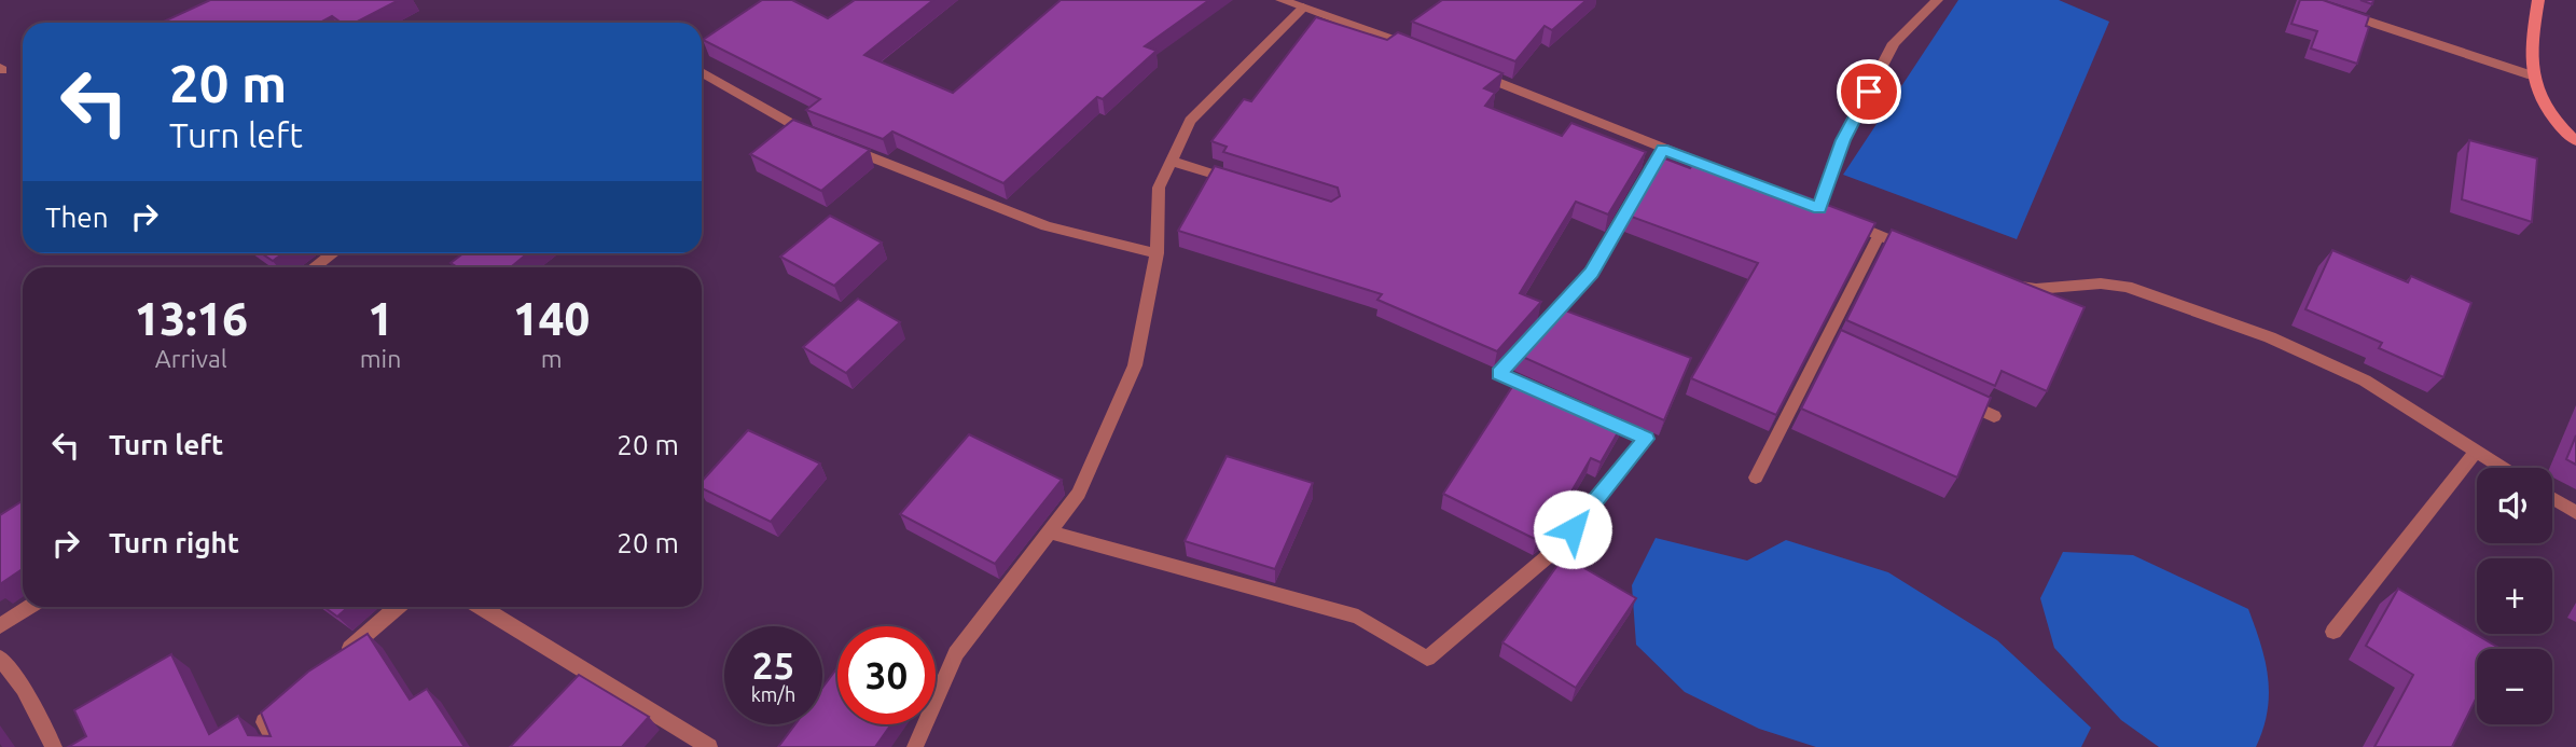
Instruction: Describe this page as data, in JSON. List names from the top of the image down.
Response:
{
  "page": {
    "turn": ["20 m", "Turn left"],
    "then": "Then",
    "eta": [
      "13:16",
      "Arrival",
      "1",
      "min",
      "140",
      "m"
    ],
    "list": [
      {
        "name": "Turn left",
        "value": "20 m"
      },
      {
        "name": "Turn right",
        "value": "20 m"
      }
    ],
    "map_buttons": ["+", "−"],
    "speed": "25 km/h",
    "limit": "30"
  }
}
